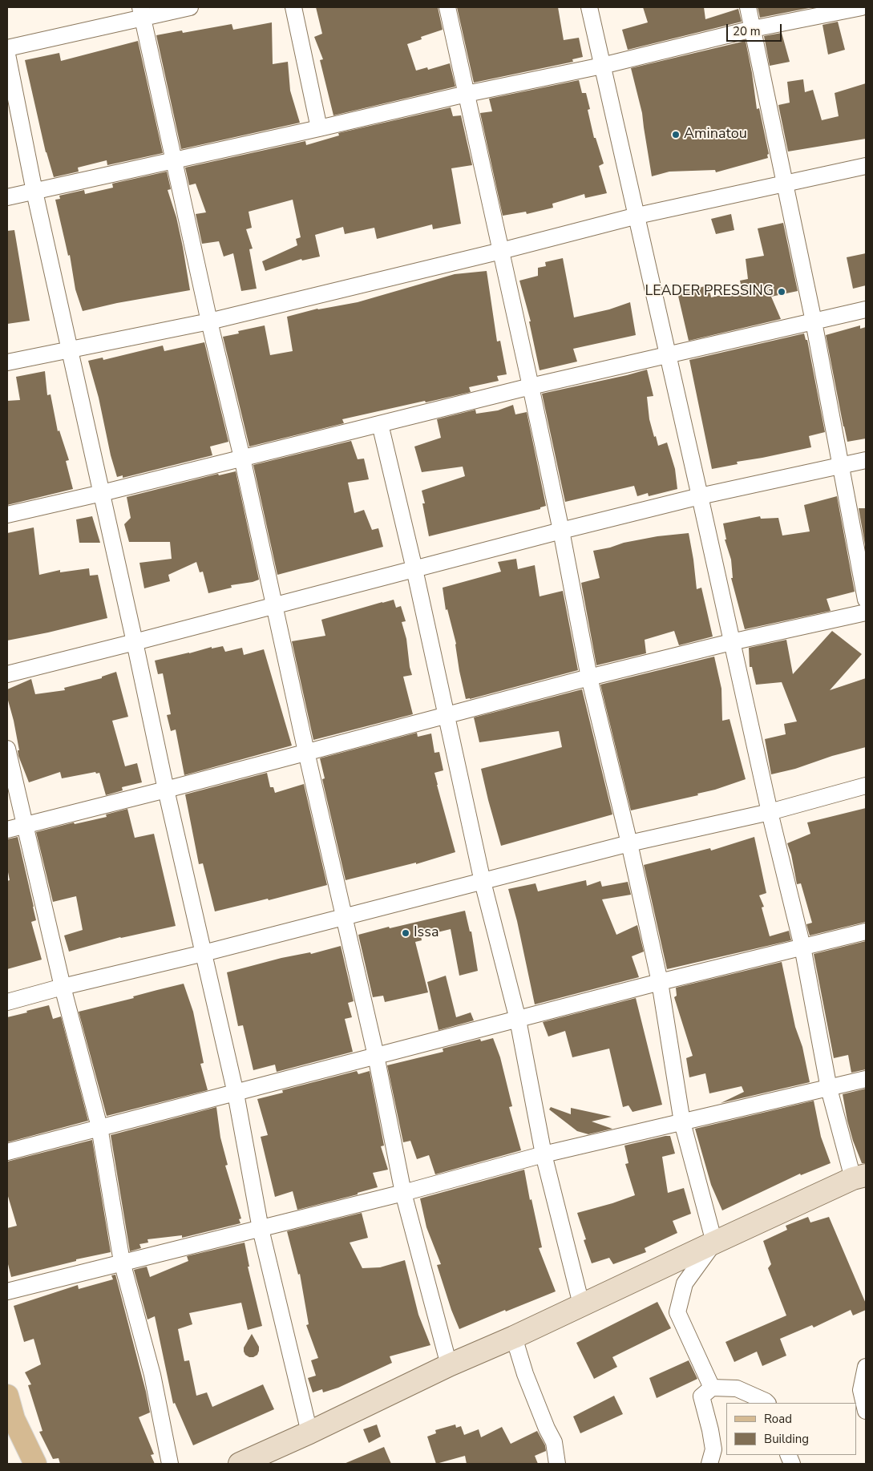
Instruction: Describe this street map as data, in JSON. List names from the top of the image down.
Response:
{
  "places": ["Aminatou", "LEADER PRESSING", "Issa"],
  "legend": ["Road", "Building"],
  "scale_bar": "20 m"
}
